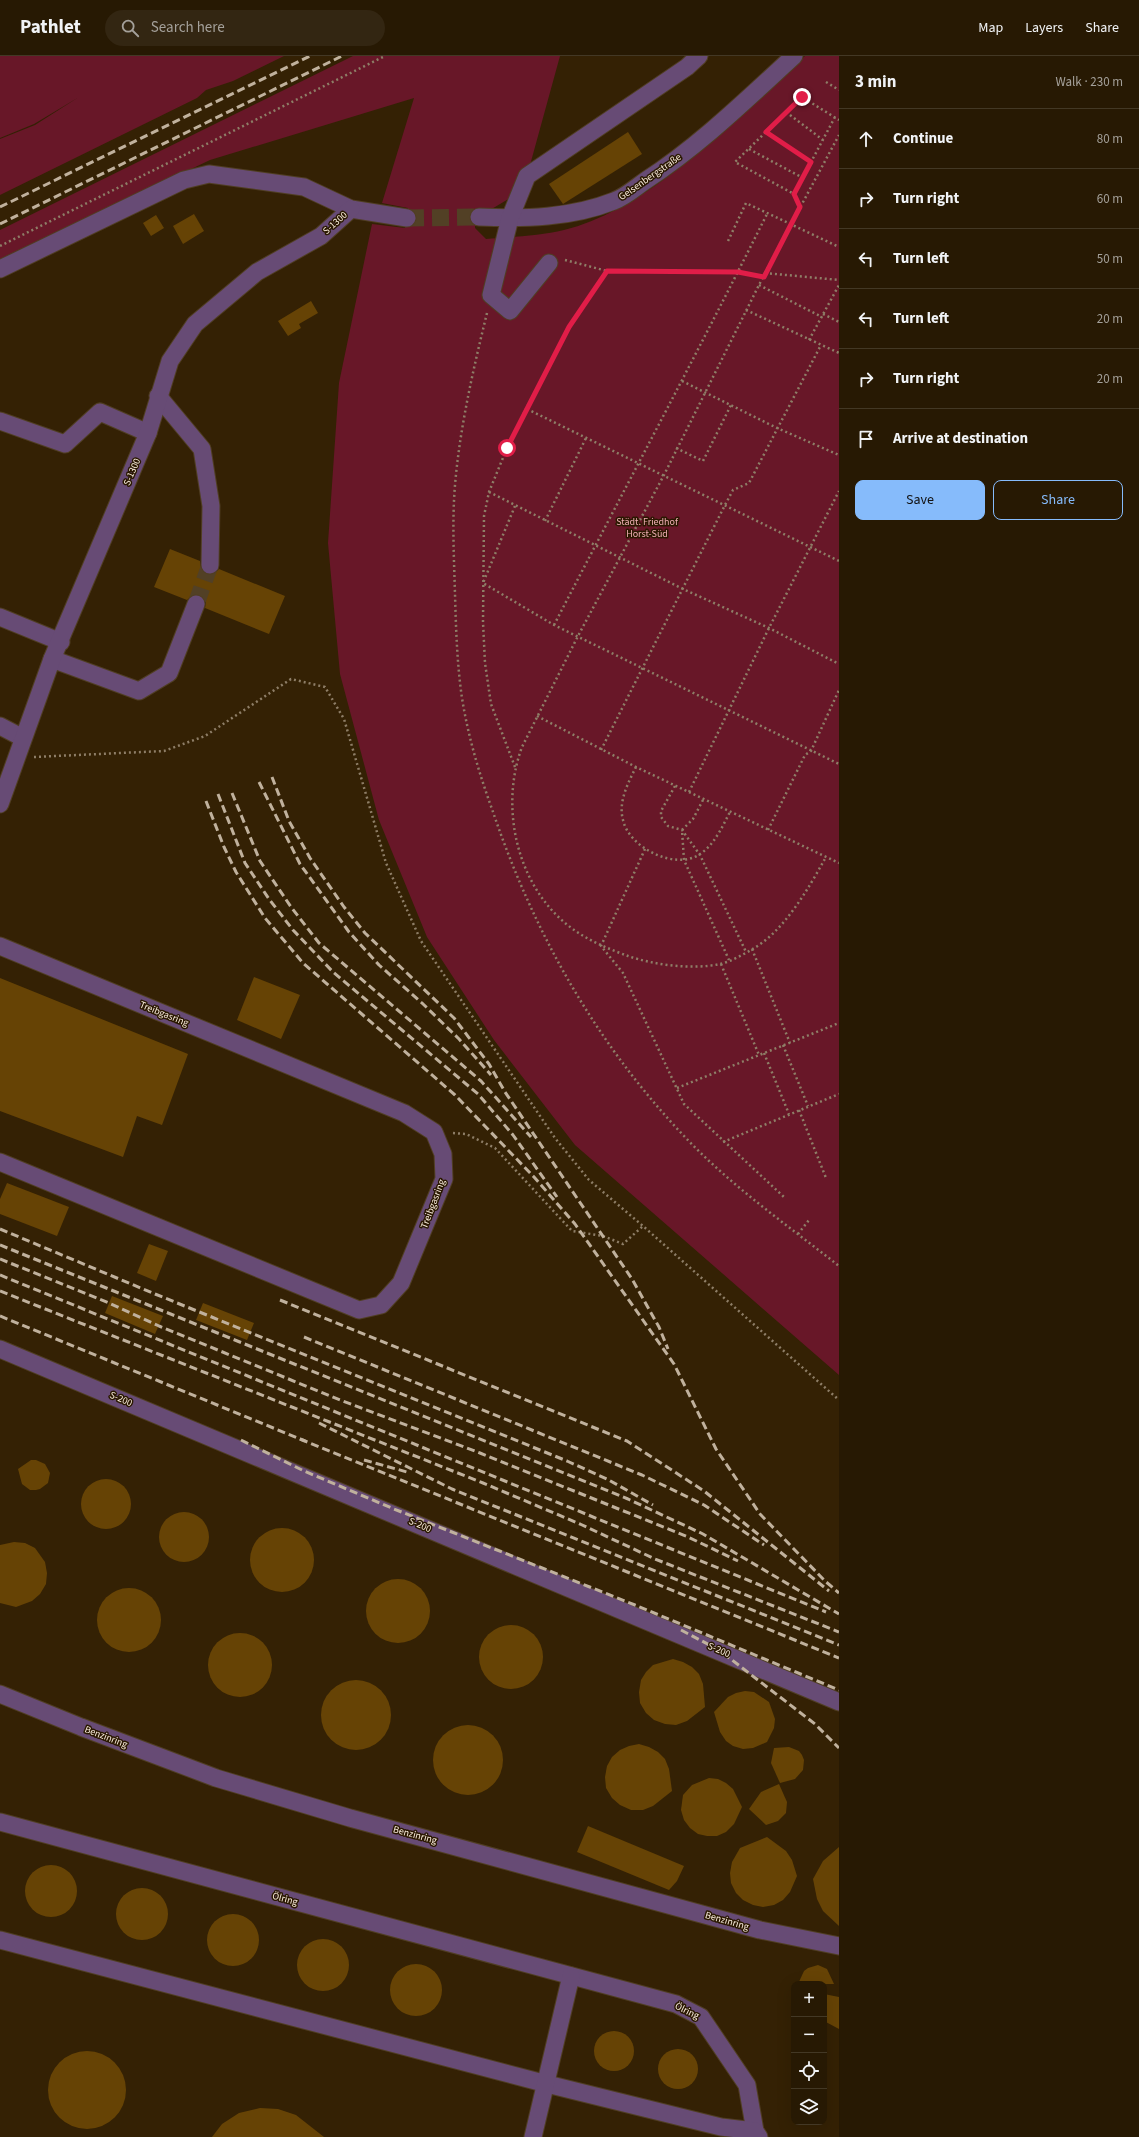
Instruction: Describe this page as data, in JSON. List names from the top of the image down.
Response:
{
  "streets": {
    "street": [
      "Gelsenbergstraße",
      "S-1300",
      "Treibgasring",
      "S-200",
      "Benzinring",
      "Ölring"
    ]
  },
  "parks": ["Städt. Friedhof Horst-Süd"],
  "page": {
    "header": "Pathlet",
    "search": "Search here",
    "nav": ["Map", "Layers", "Share"],
    "heading": ["3 min", "Walk · 230 m"],
    "list": [
      ["Continue", "80 m"],
      ["Turn right", "60 m"],
      ["Turn left", "50 m"],
      ["Turn left", "20 m"],
      ["Turn right", "20 m"],
      "Arrive at destination"
    ],
    "buttons": ["Save", "Share"],
    "map_buttons": ["+", "−"]
  }
}
